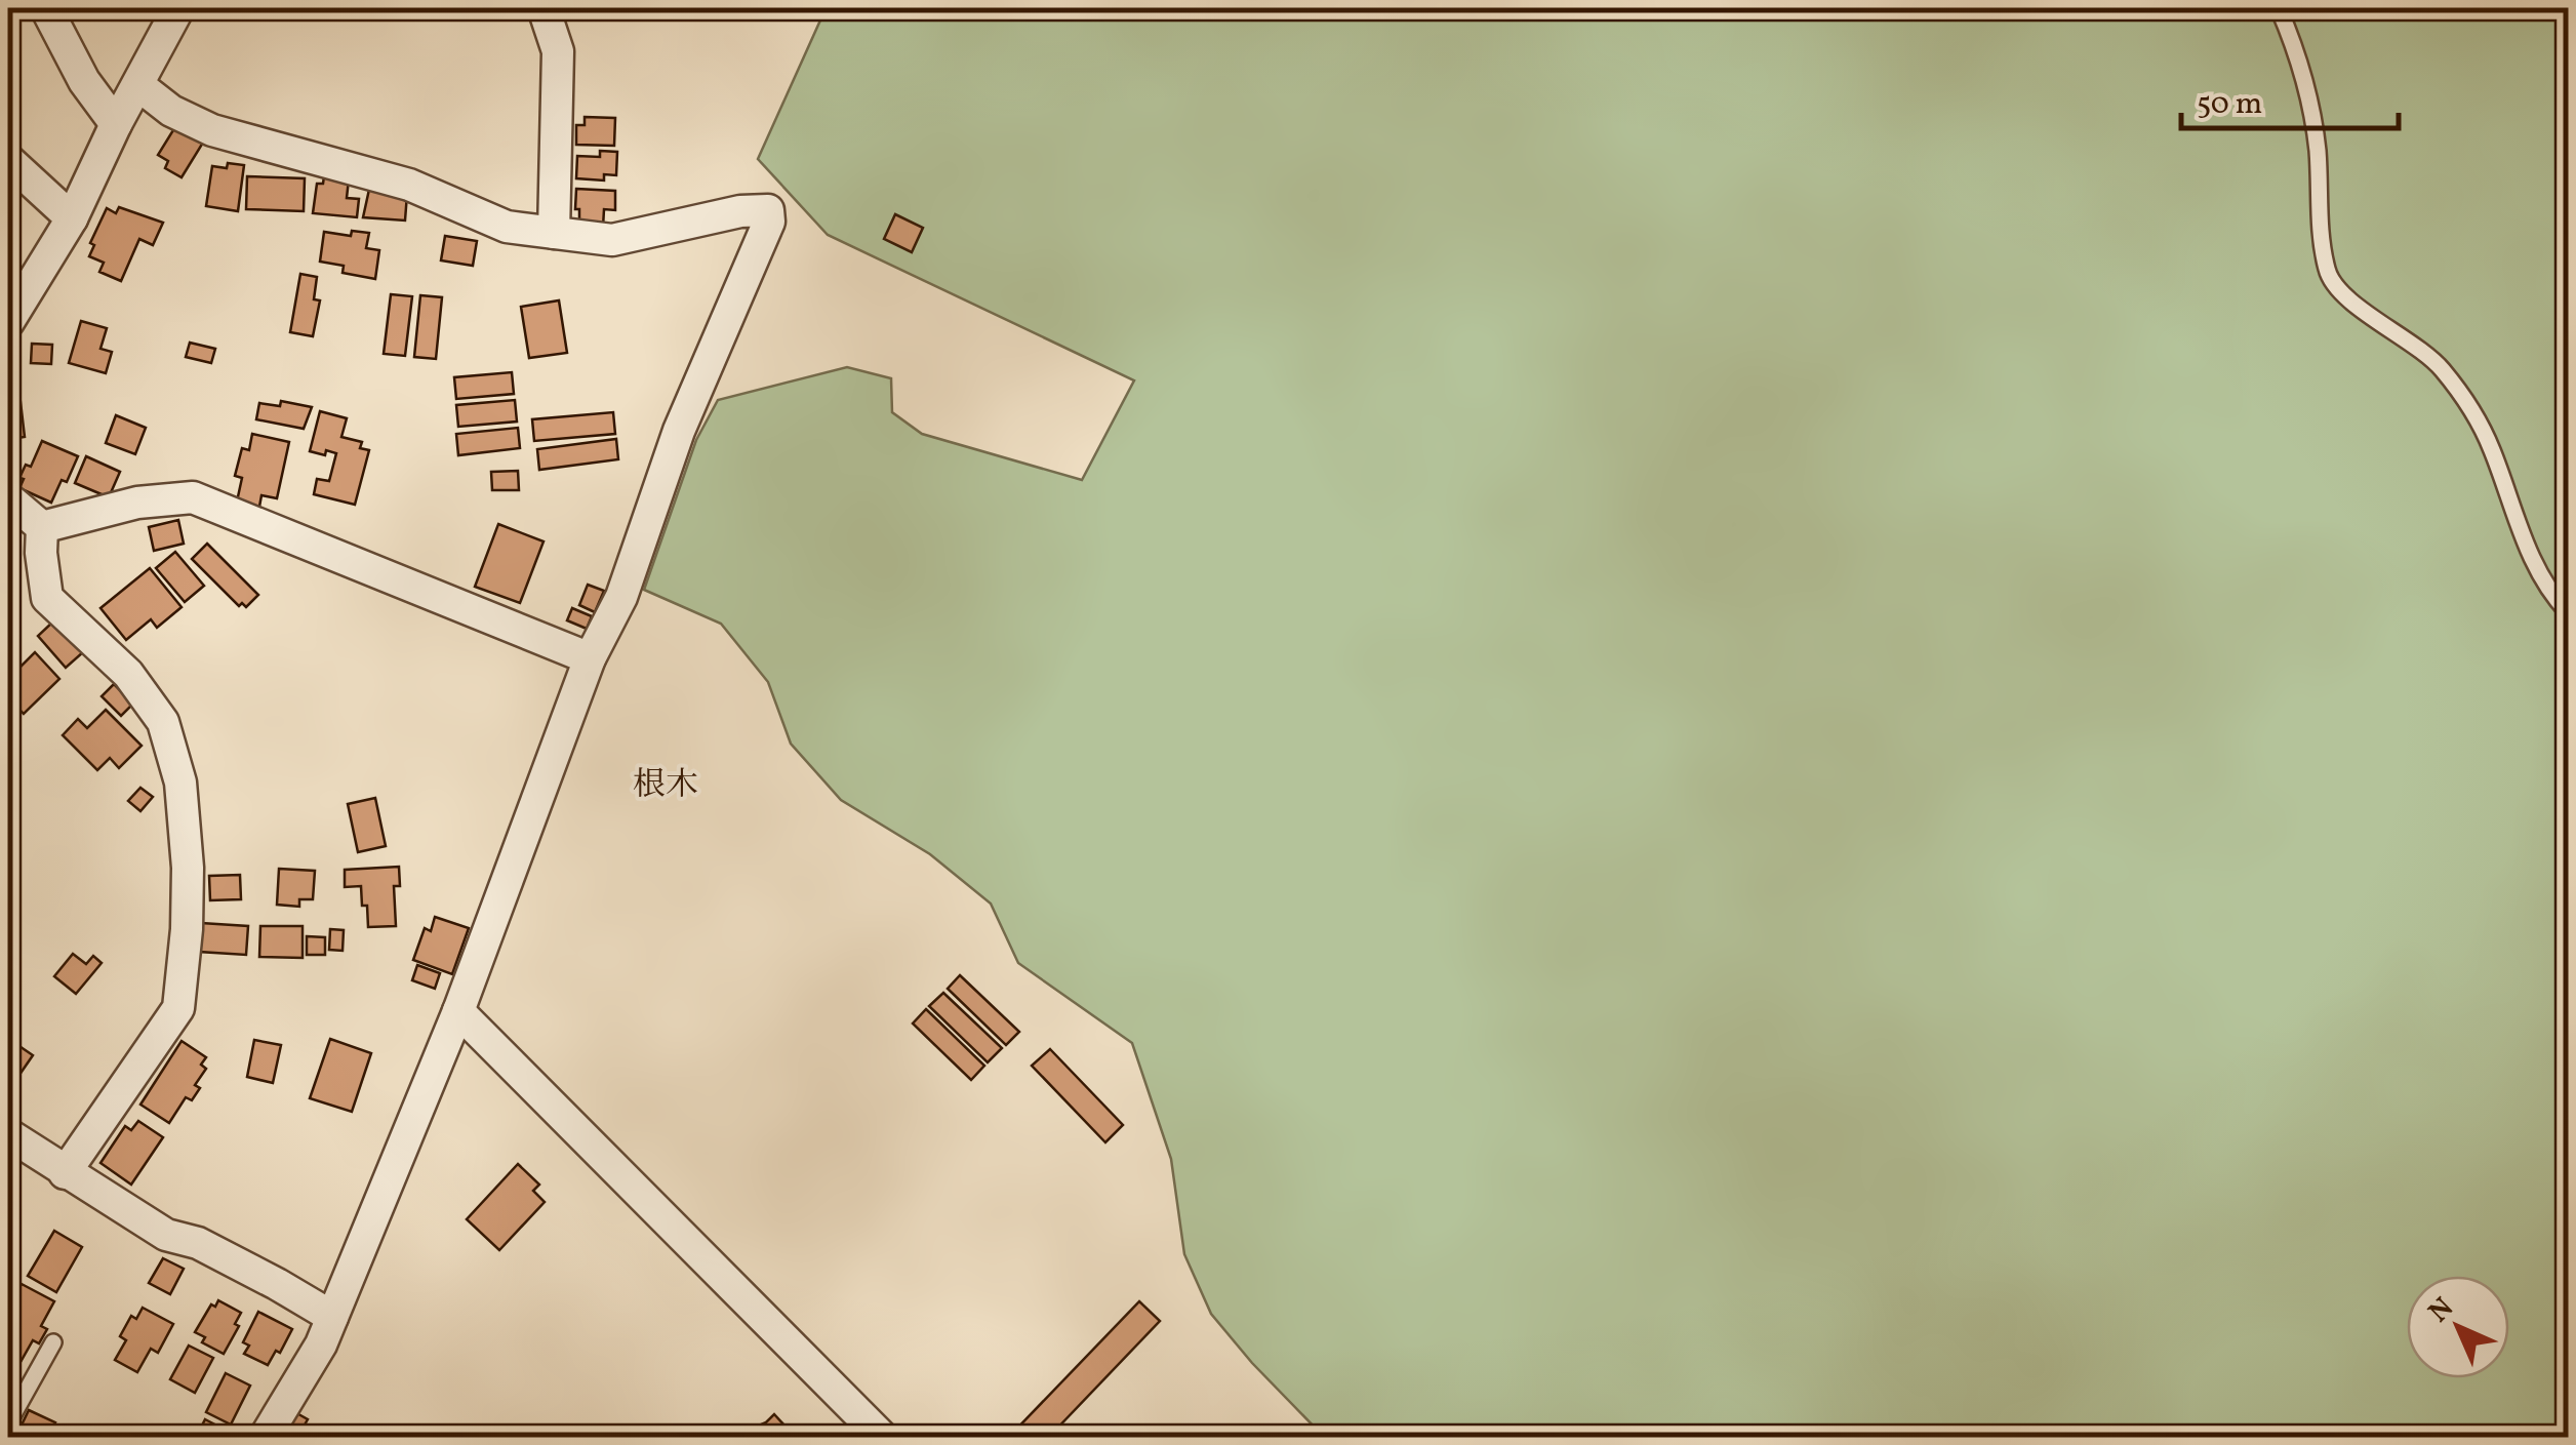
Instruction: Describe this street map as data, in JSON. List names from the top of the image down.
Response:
{
  "districts": ["根木"],
  "scale_bar": "50 m",
  "north": "top left"
}
